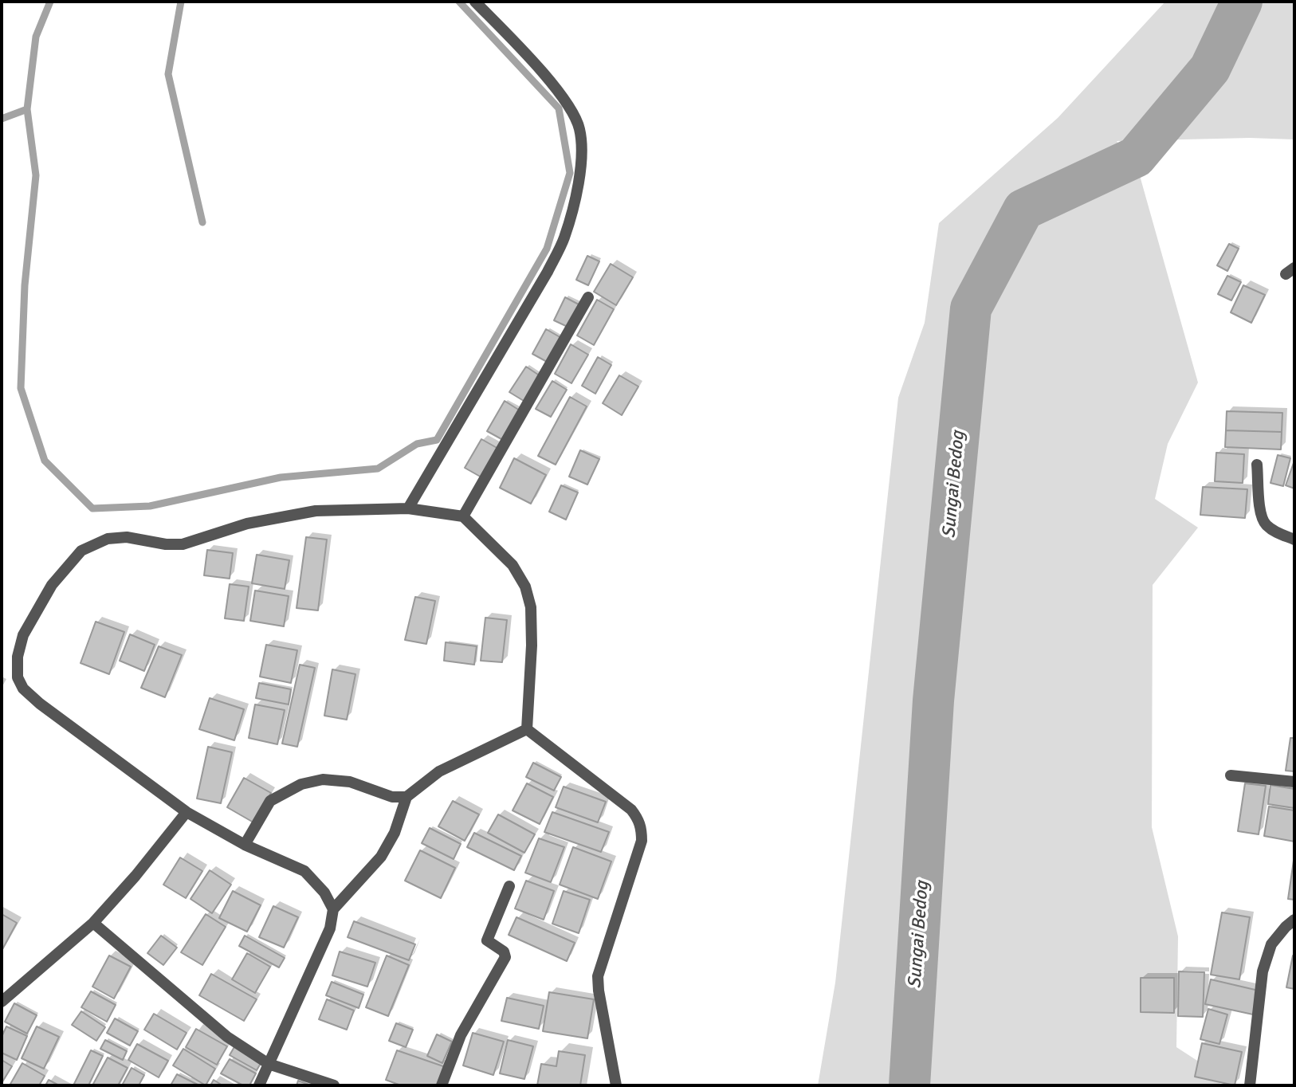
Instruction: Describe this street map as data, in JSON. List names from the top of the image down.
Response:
{
  "water": ["Sungai Bedog"]
}
